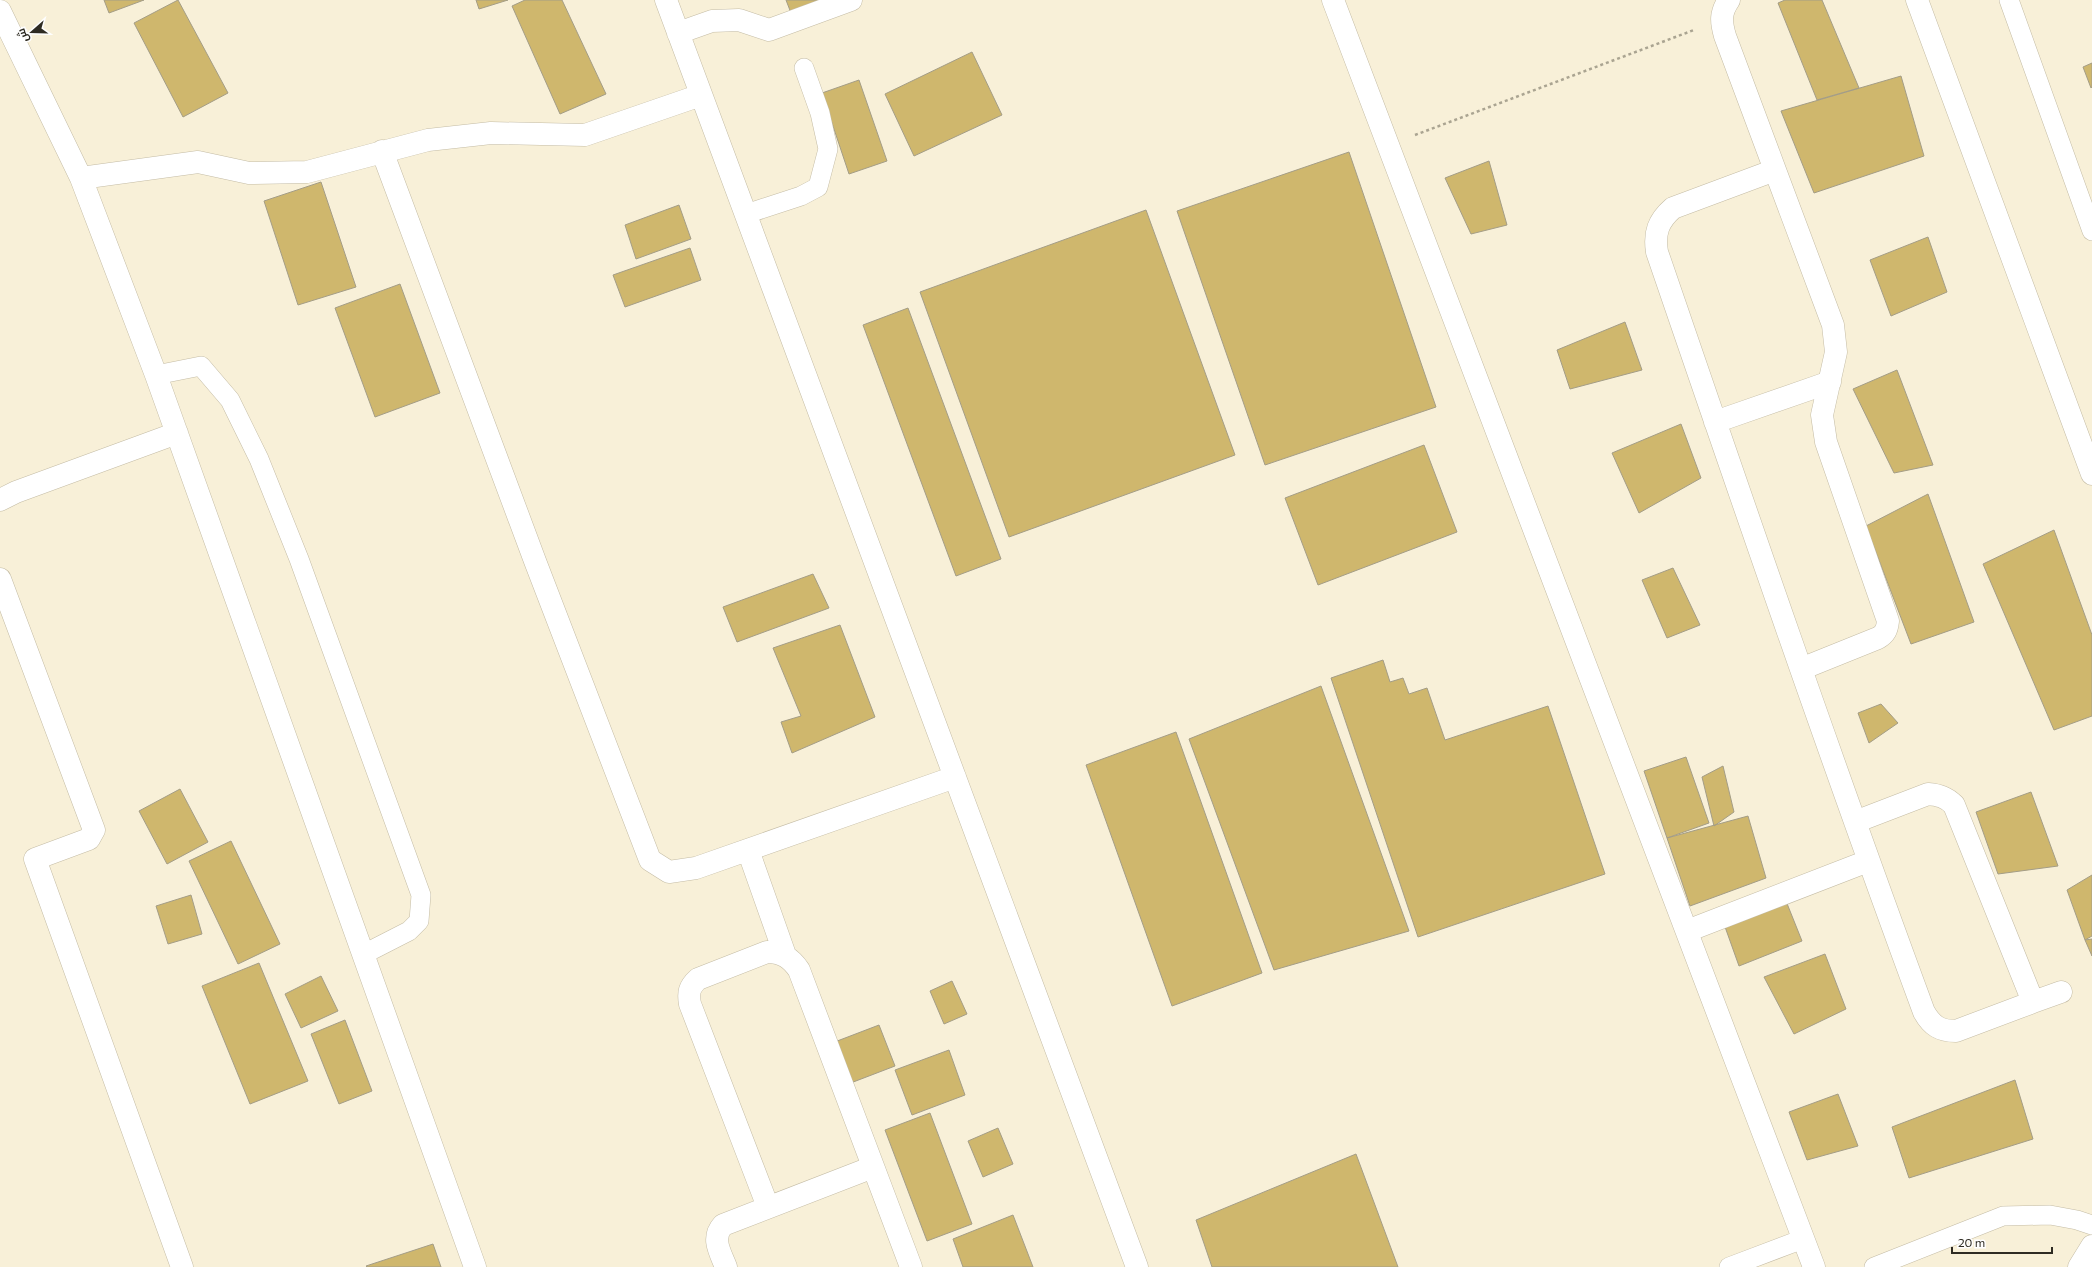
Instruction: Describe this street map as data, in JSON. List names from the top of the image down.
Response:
{
  "scale_bar": "20 m",
  "north": "left"
}
